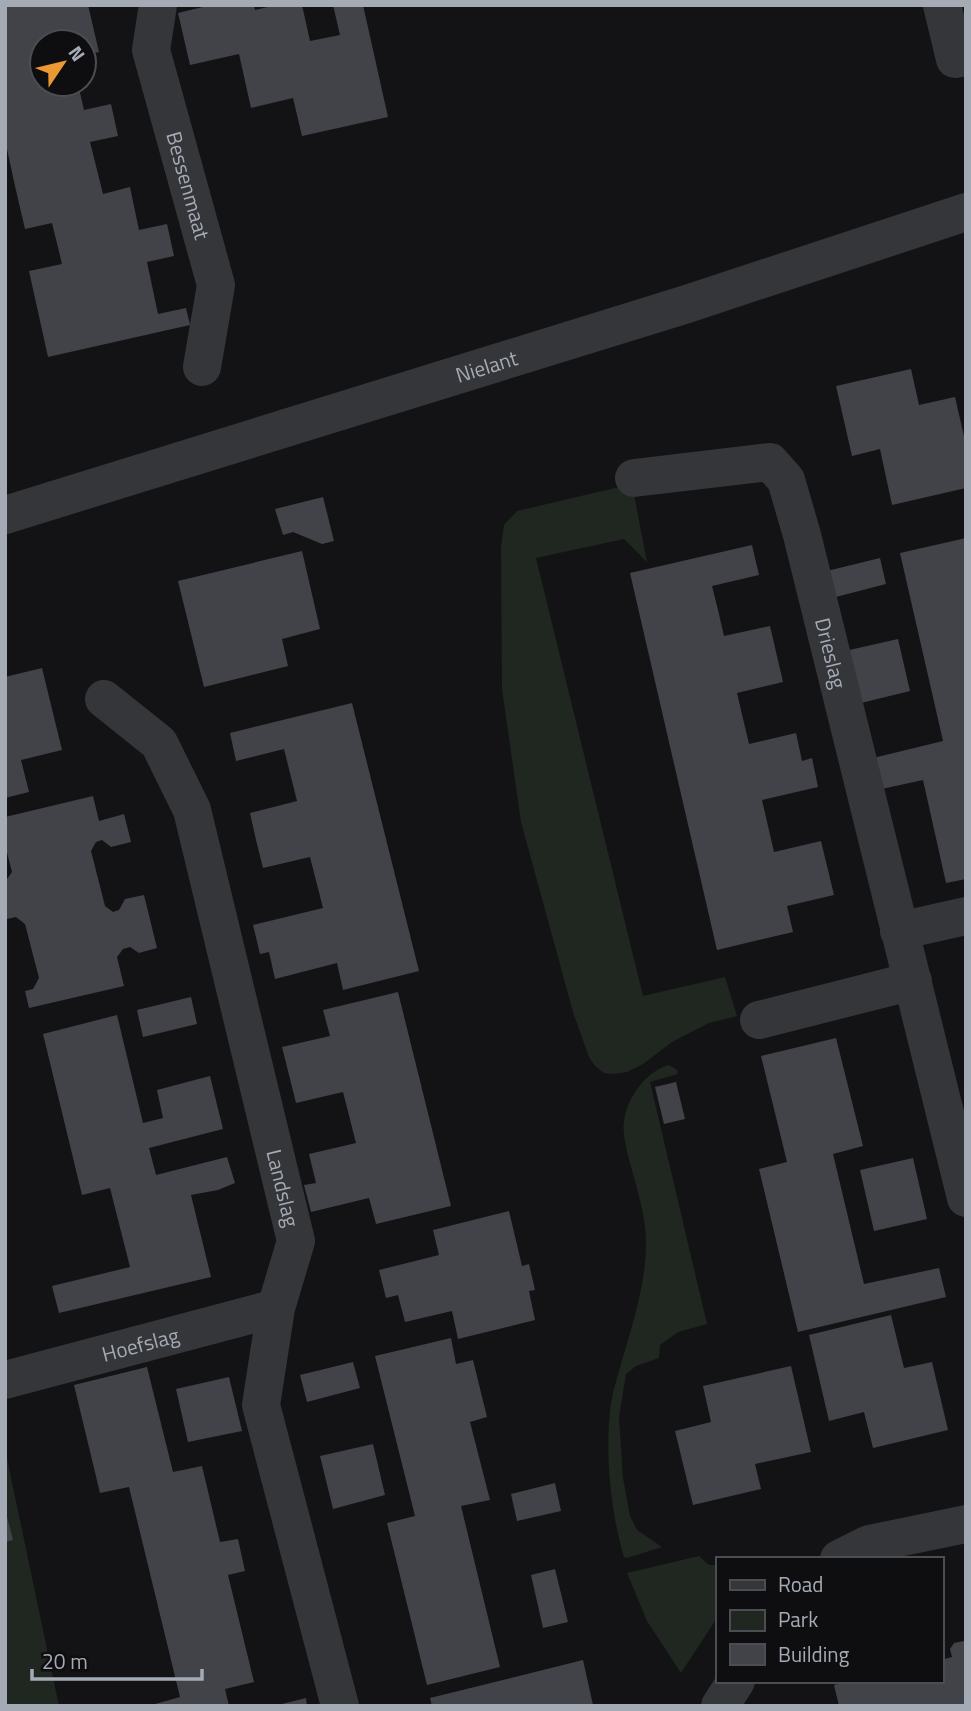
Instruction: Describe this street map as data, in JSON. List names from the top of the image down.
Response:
{
  "streets": {
    "street": [
      "Bessenmaat",
      "Nielant",
      "Drieslag",
      "Landslag",
      "Hoefslag"
    ]
  },
  "crossings": [
    ["Landslag", "Hoefslag"]
  ],
  "legend": ["Road", "Park", "Building"],
  "scale_bar": "20 m",
  "north": "top right"
}
